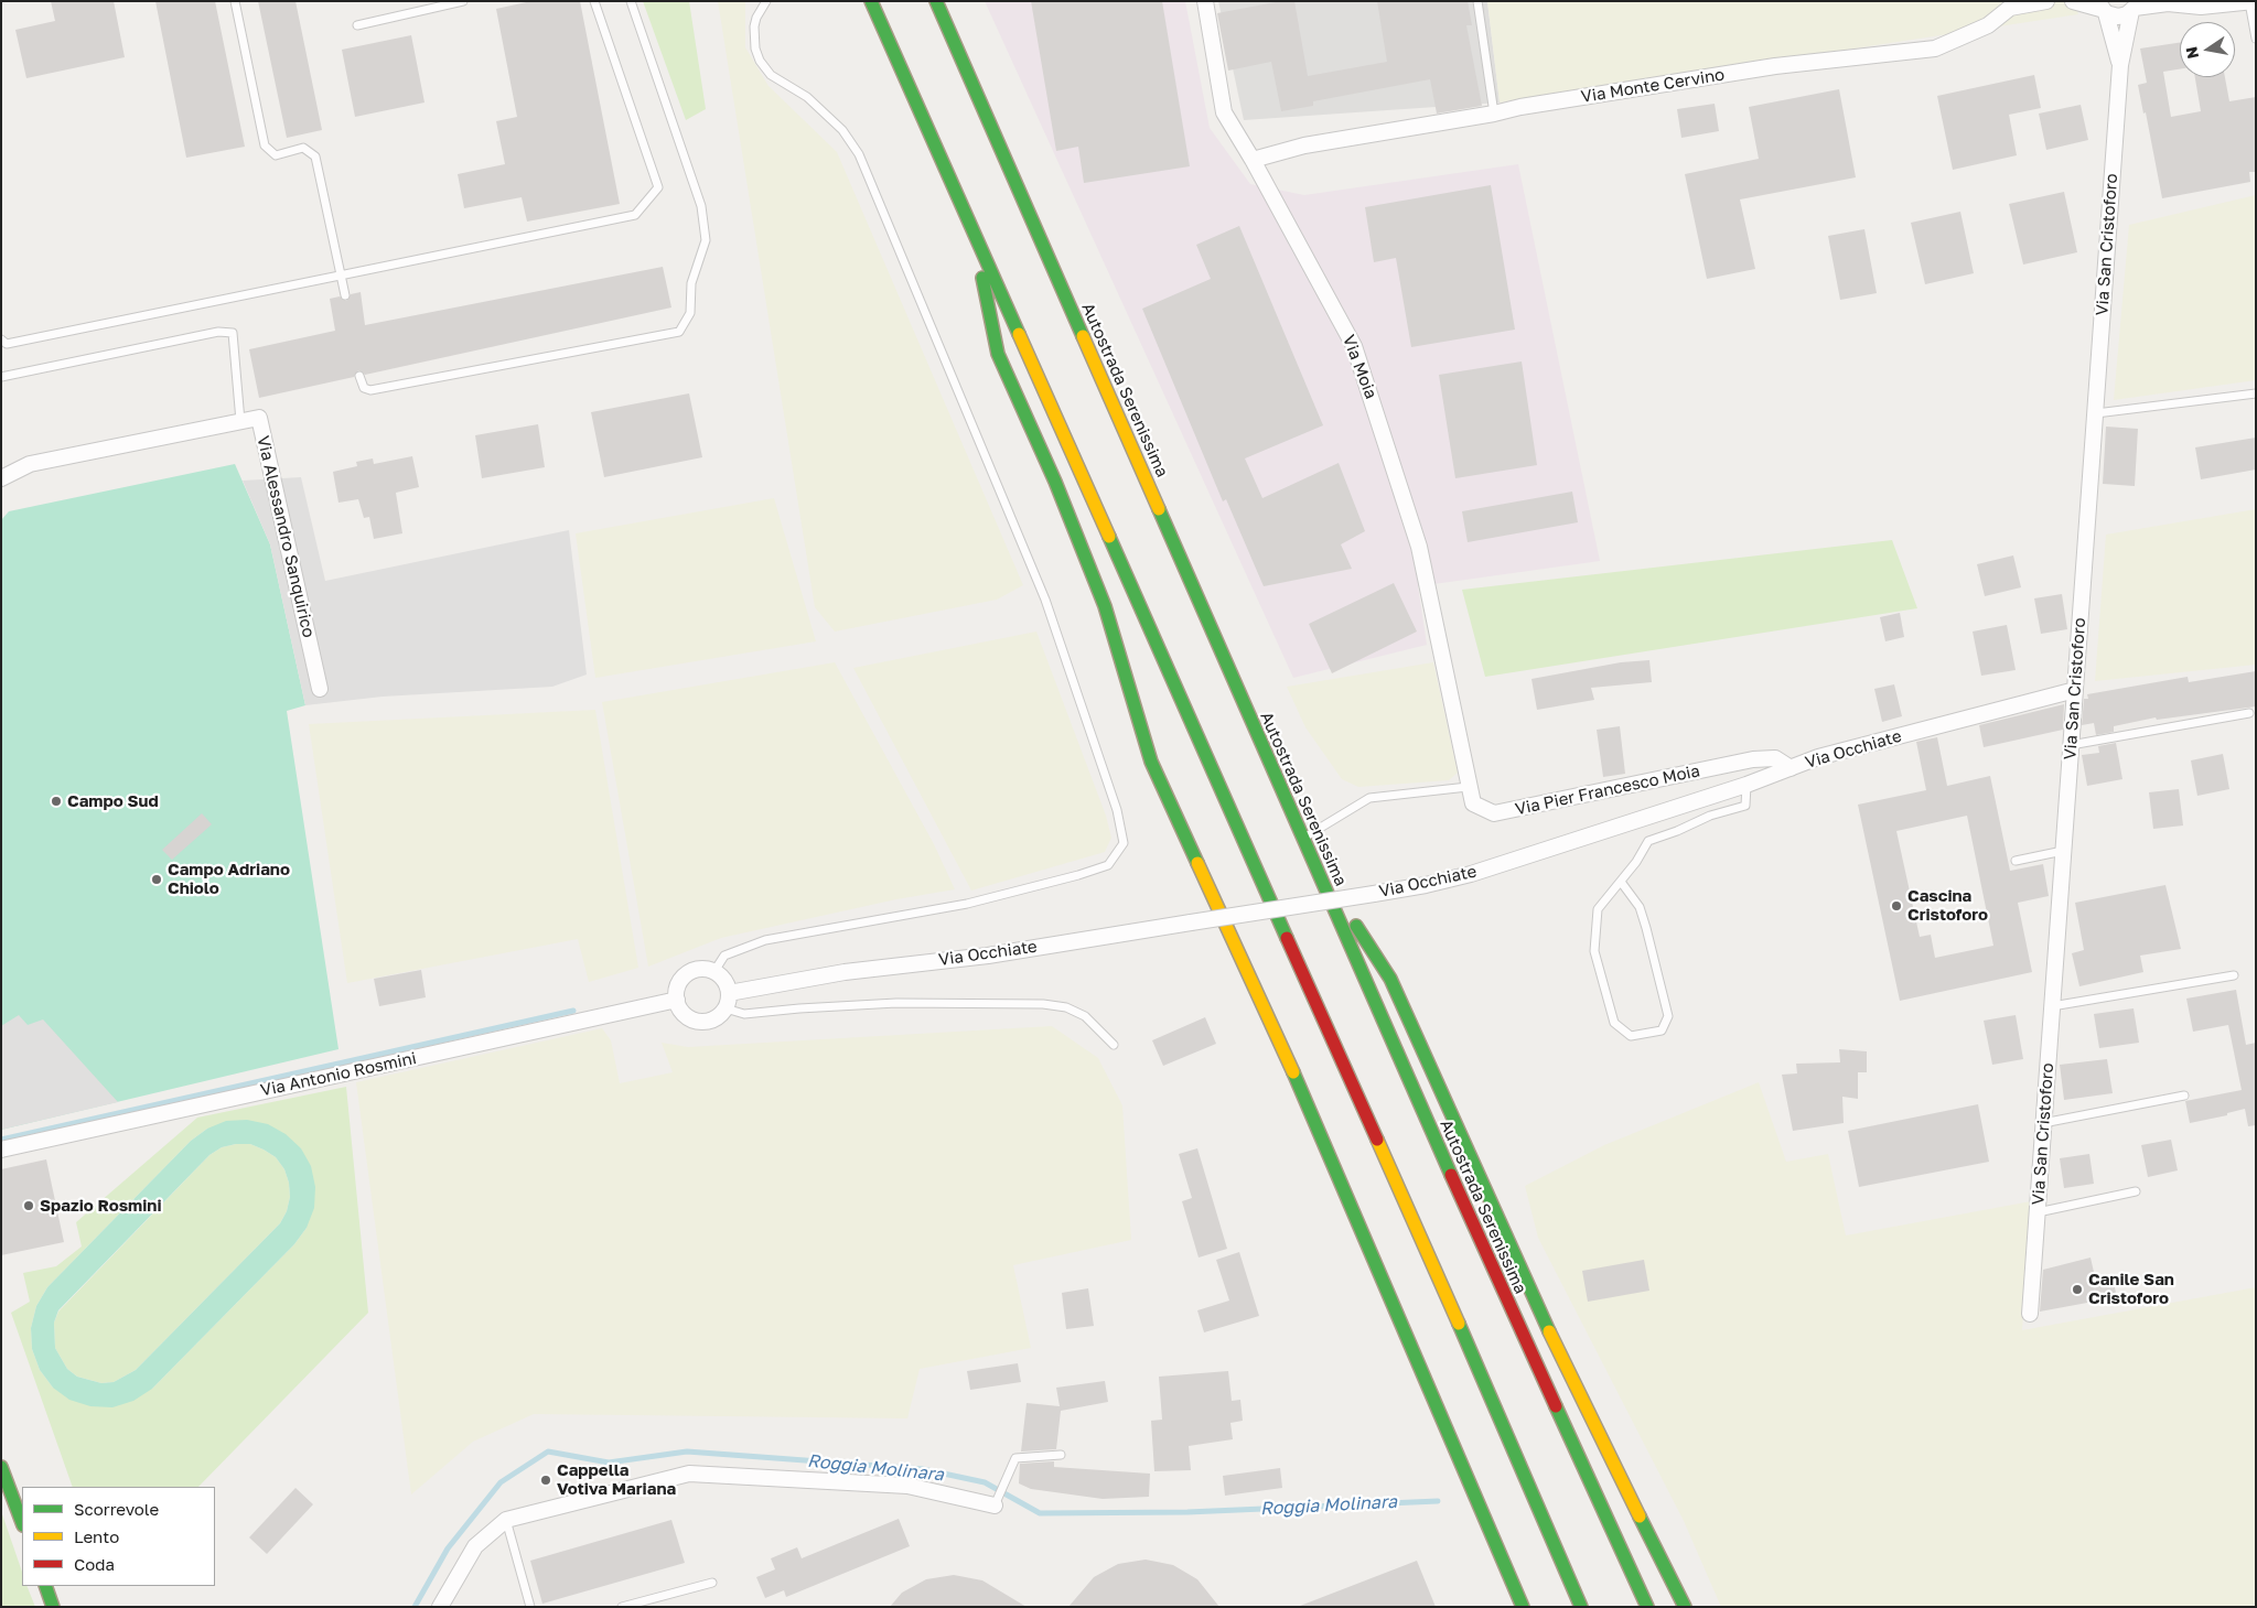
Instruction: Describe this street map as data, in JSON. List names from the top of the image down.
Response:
{
  "streets": {
    "main road": ["Autostrada Serenissima"],
    "street": [
      "Via Monte Cervino",
      "Via San Cristoforo",
      "Via Moia",
      "Via Alessandro Sanquirico",
      "Via Occhiate",
      "Via Pier Francesco Moia",
      "Via Antonio Rosmini"
    ]
  },
  "crossings": [
    ["Via Monte Cervino", "Via Moia"],
    ["Via San Cristoforo", "Via Occhiate"],
    ["Via Moia", "Via Pier Francesco Moia"],
    ["Via Occhiate", "Via Pier Francesco Moia"],
    ["Via Occhiate", "Via Antonio Rosmini"]
  ],
  "water": ["Roggia Molinara"],
  "places": [
    "Campo Sud",
    "Campo Adriano Chiolo",
    "Cascina Cristoforo",
    "Spazio Rosmini",
    "Canile San Cristoforo",
    "Cappella Votiva Mariana"
  ],
  "legend": ["Scorrevole", "Lento", "Coda"],
  "north": "left"
}
